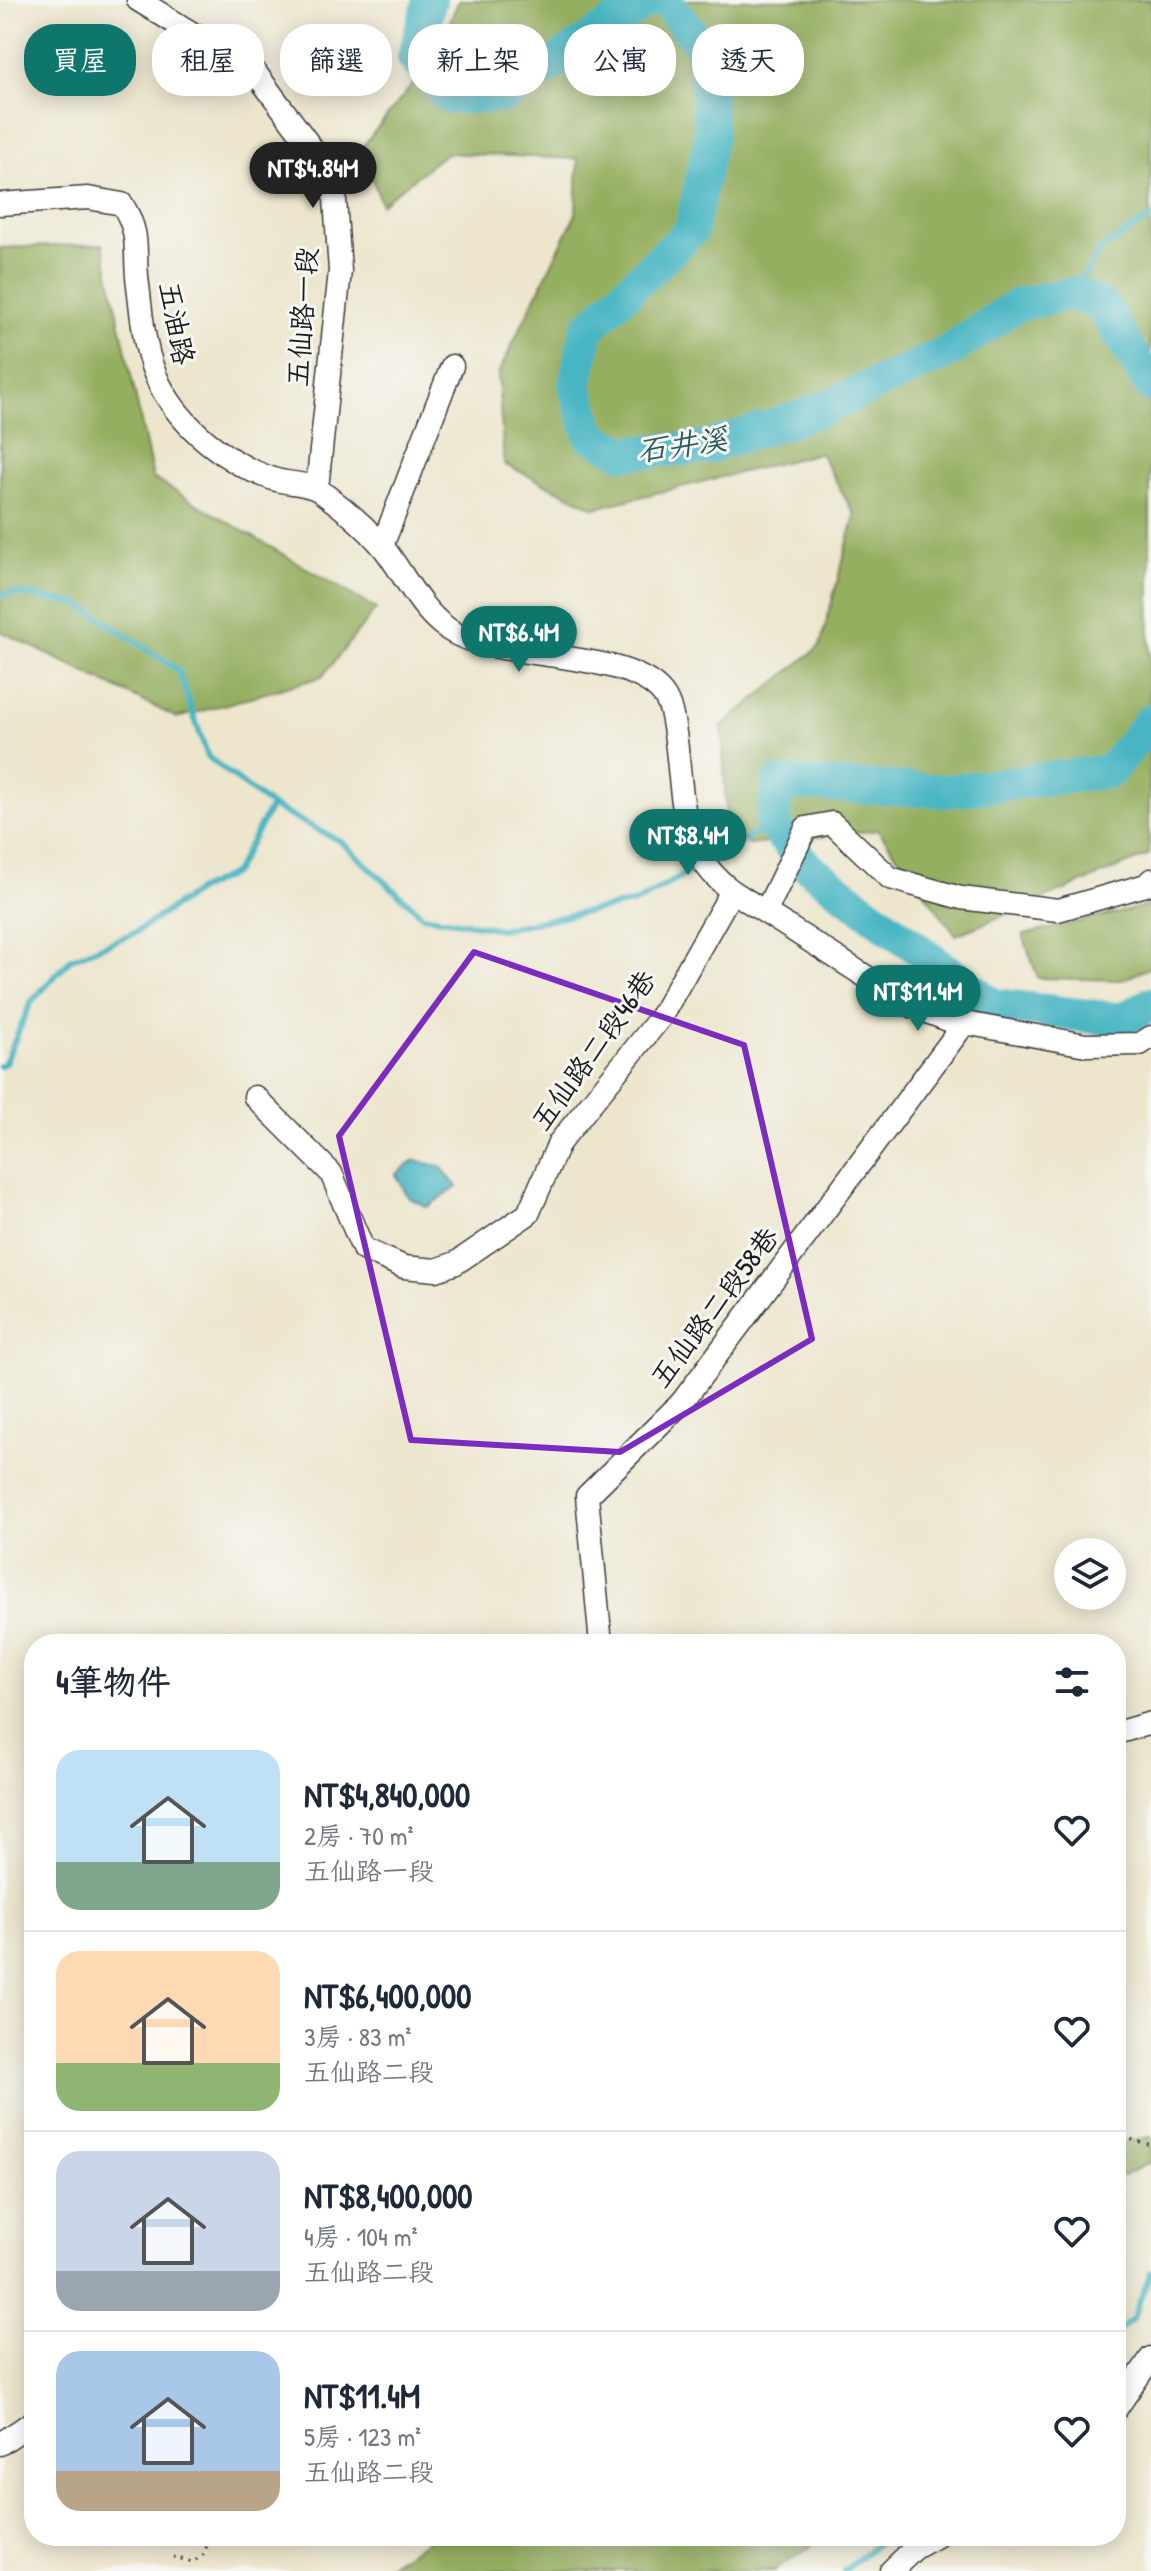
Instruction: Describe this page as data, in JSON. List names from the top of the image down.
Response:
{
  "streets": {
    "street": [
      "五仙路一段",
      "五油路",
      "五仙路二段46巷",
      "五仙路二段58巷"
    ]
  },
  "crossings": [
    ["五仙路一段", "五油路"]
  ],
  "water": ["石井溪"],
  "page": {
    "chip": [
      "買屋",
      "租屋",
      "篩選",
      "新上架",
      "公寓",
      "透天"
    ],
    "price": [
      "NT$4.84M",
      "NT$6.4M",
      "NT$8.4M",
      "NT$11.4M"
    ],
    "heading": "4筆物件",
    "list": [
      {
        "name": "NT$4,840,000",
        "note": "2房 · 70 m² · 五仙路一段"
      },
      {
        "name": "NT$6,400,000",
        "note": "3房 · 83 m² · 五仙路二段"
      },
      {
        "name": "NT$8,400,000",
        "note": "4房 · 104 m² · 五仙路二段"
      },
      {
        "name": "NT$11.4M",
        "note": "5房 · 123 m² · 五仙路二段"
      }
    ]
  }
}
